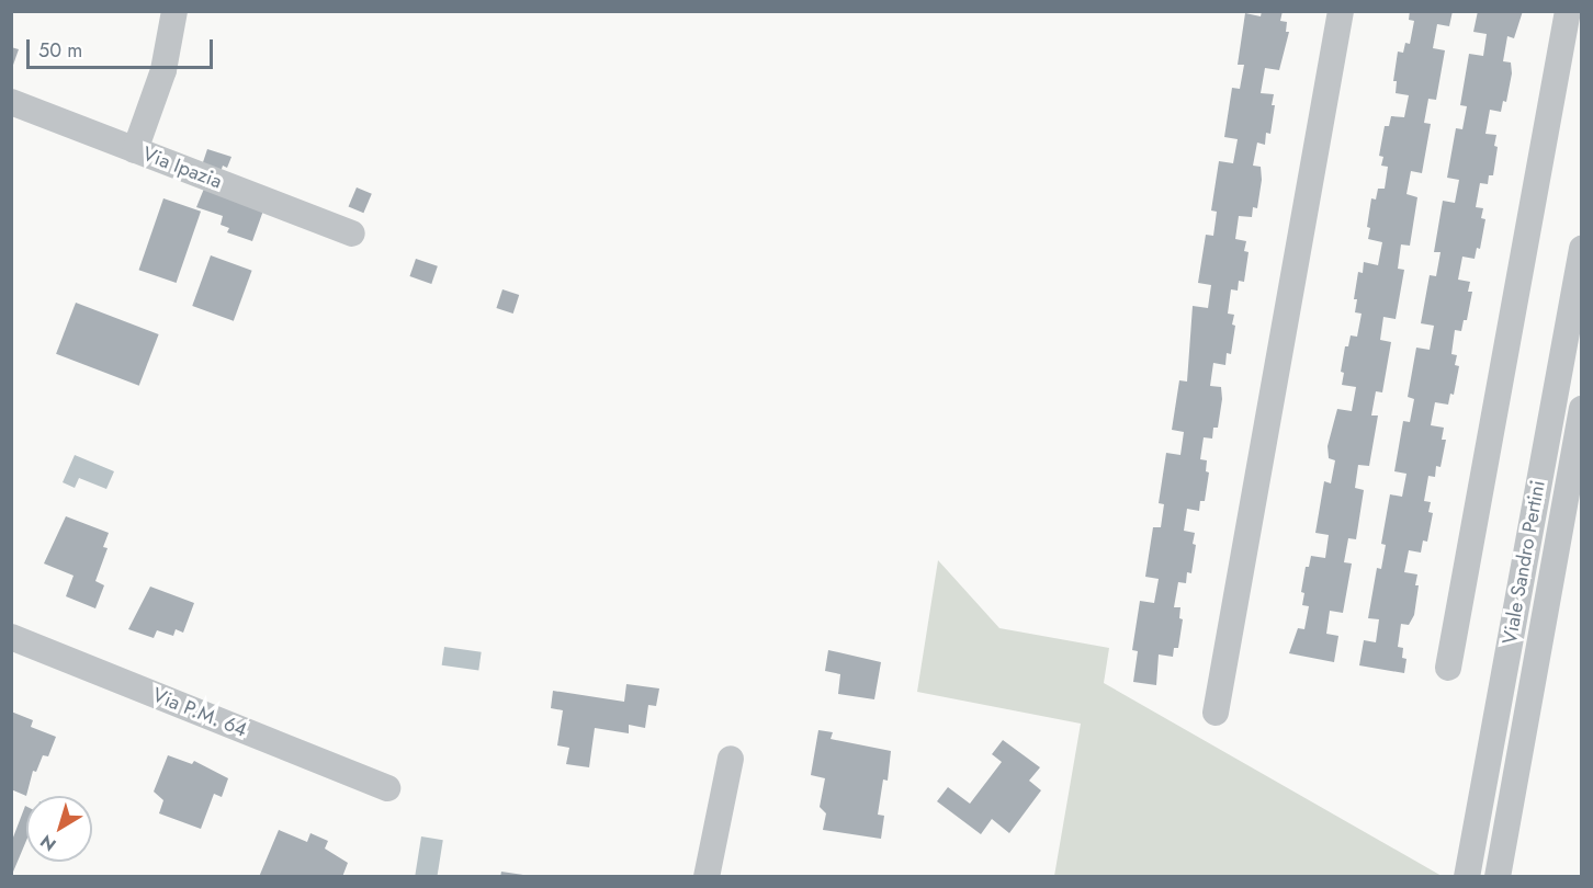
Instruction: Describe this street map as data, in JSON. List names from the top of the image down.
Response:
{
  "streets": {
    "street": ["Via Ipazia", "Viale Sandro Pertini", "Via P.M. 64"]
  },
  "scale_bar": "50 m",
  "north": "bottom left"
}
